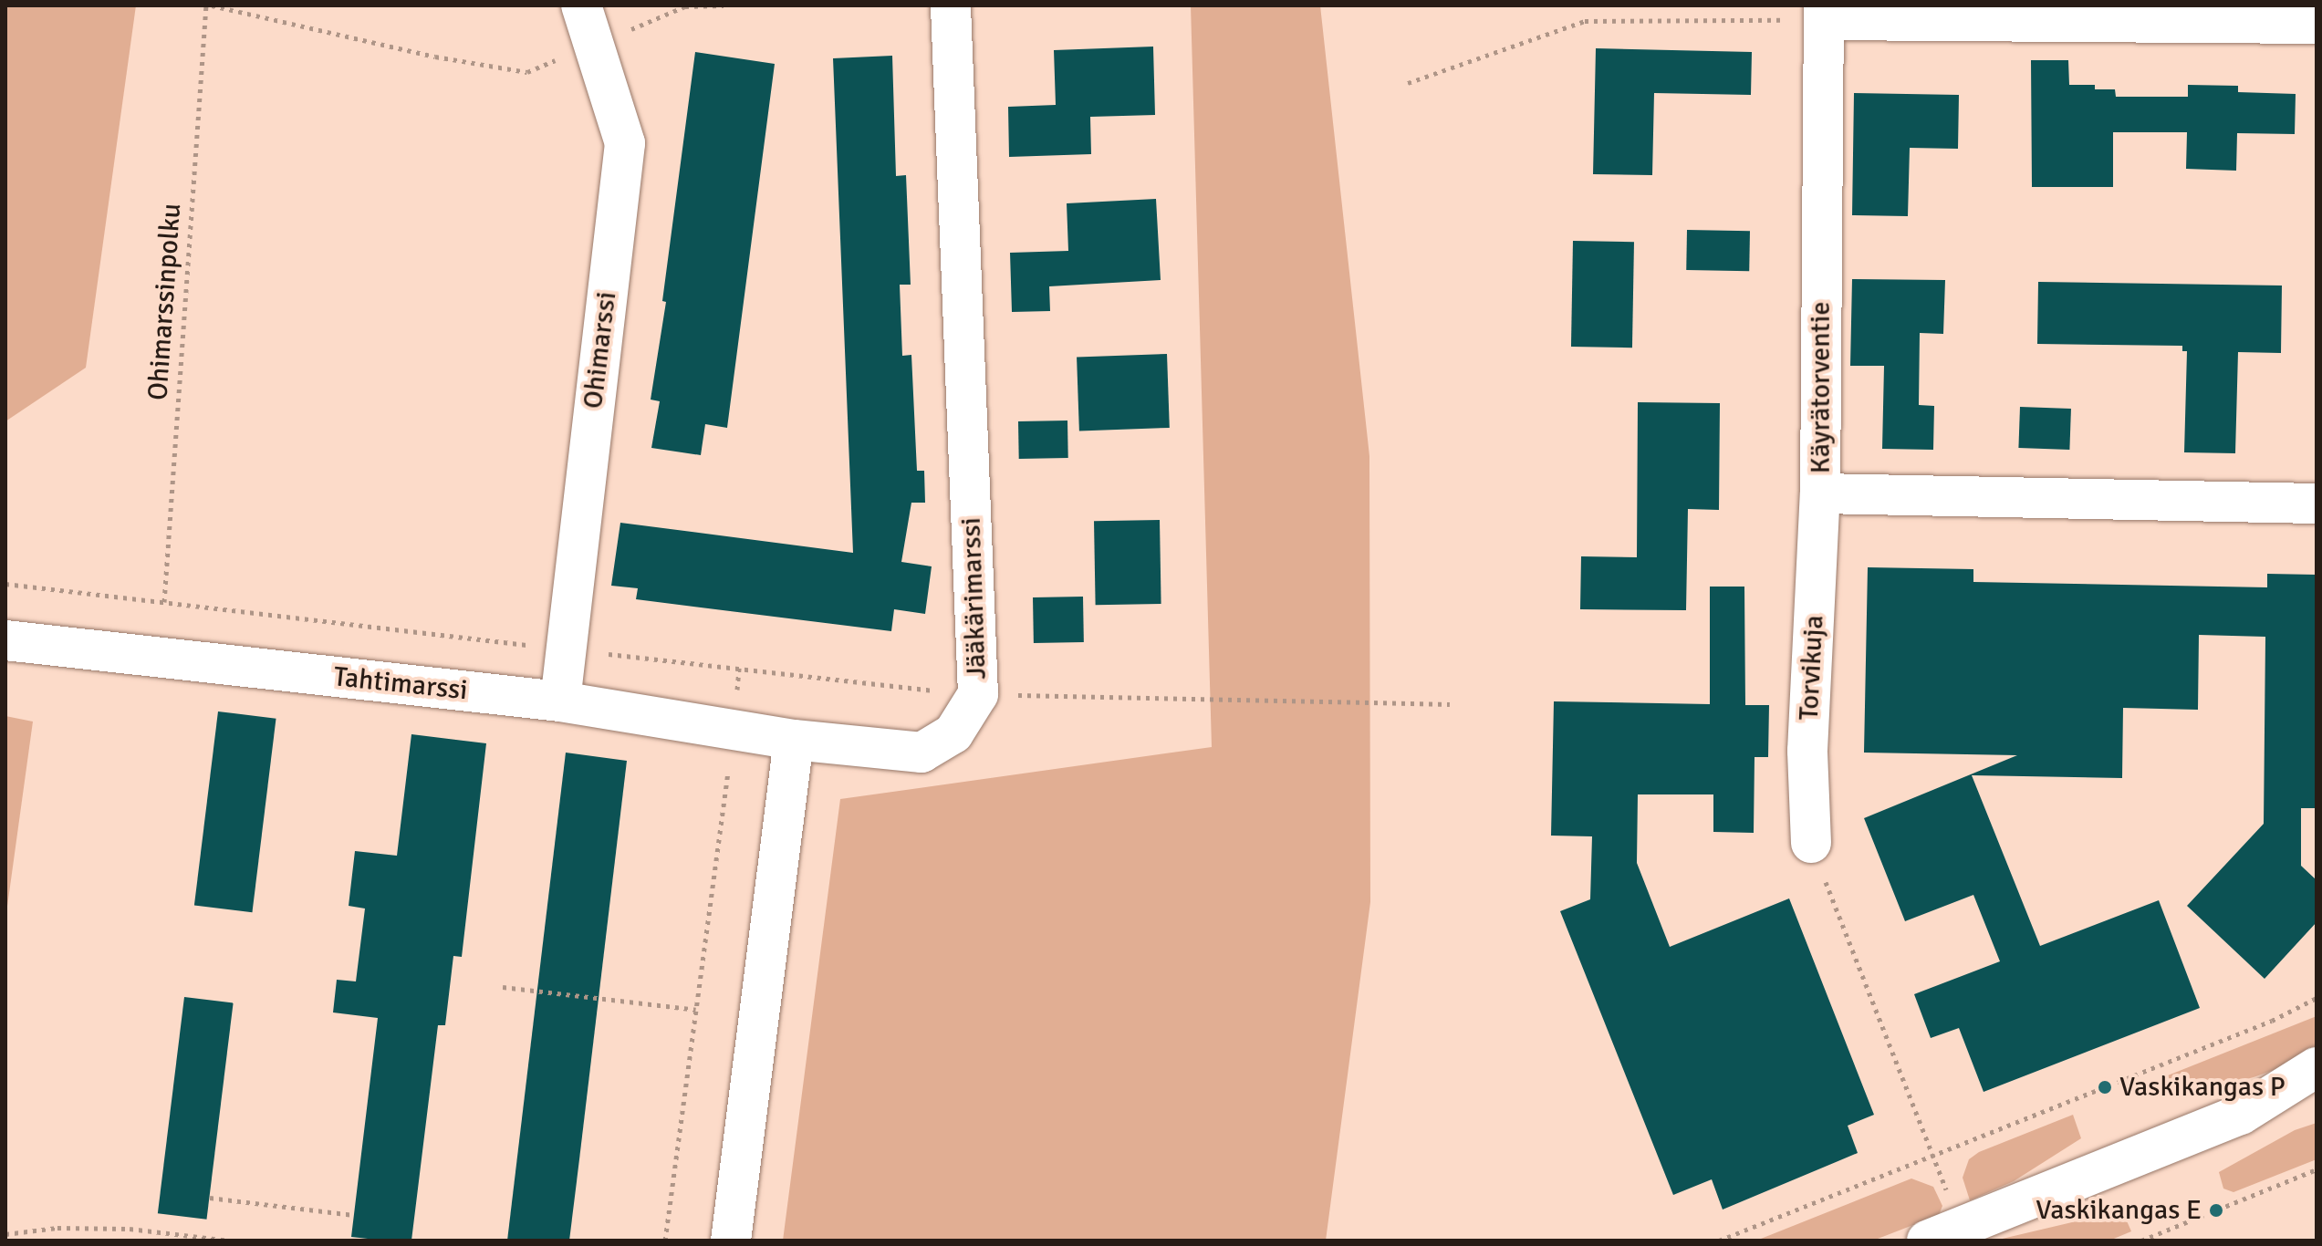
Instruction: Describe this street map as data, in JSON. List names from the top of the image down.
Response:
{
  "streets": {
    "street": [
      "Ohimarssi",
      "Käyrätorventie",
      "Jääkärimarssi",
      "Torvikuja",
      "Tahtimarssi"
    ],
    "path": ["Ohimarssinpolku"]
  },
  "crossings": [
    ["Ohimarssi", "Tahtimarssi"],
    ["Käyrätorventie", "Torvikuja"],
    ["Jääkärimarssi", "Tahtimarssi"]
  ],
  "places": ["Vaskikangas P", "Vaskikangas E"]
}
